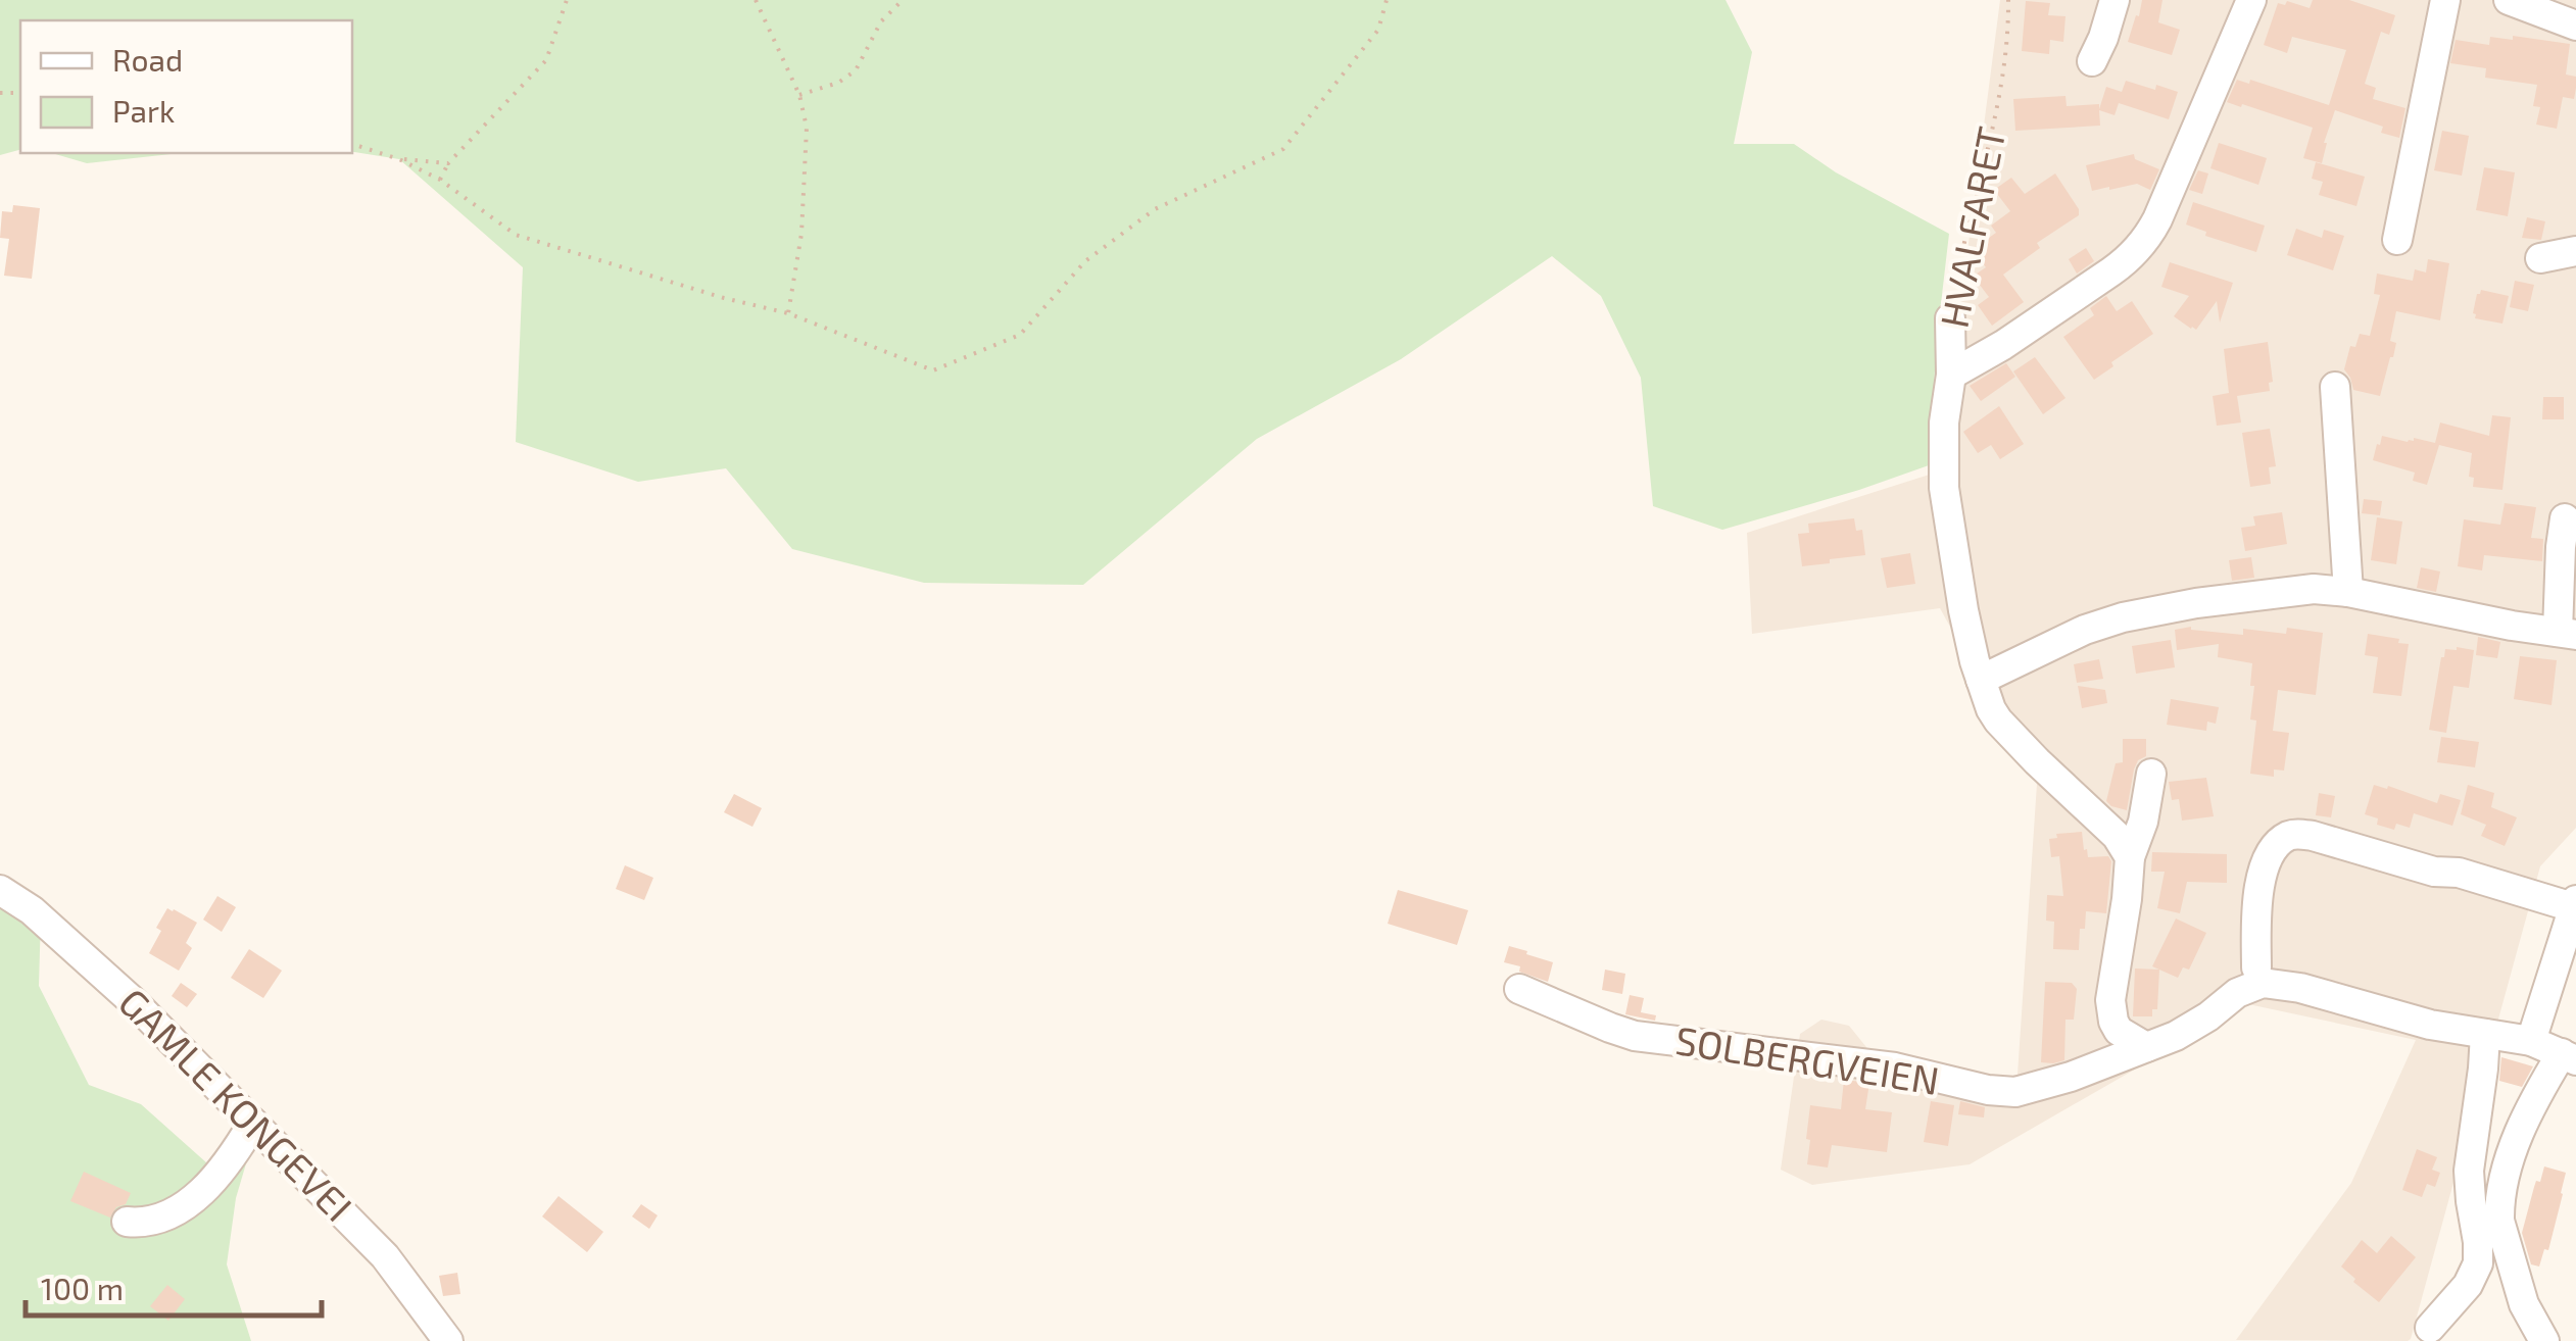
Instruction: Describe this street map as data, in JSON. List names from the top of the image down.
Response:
{
  "streets": {
    "street": ["HVALFARET", "SOLBERGVEIEN", "GAMLE KONGEVEI"]
  },
  "legend": ["Road", "Park"],
  "scale_bar": "100 m"
}
